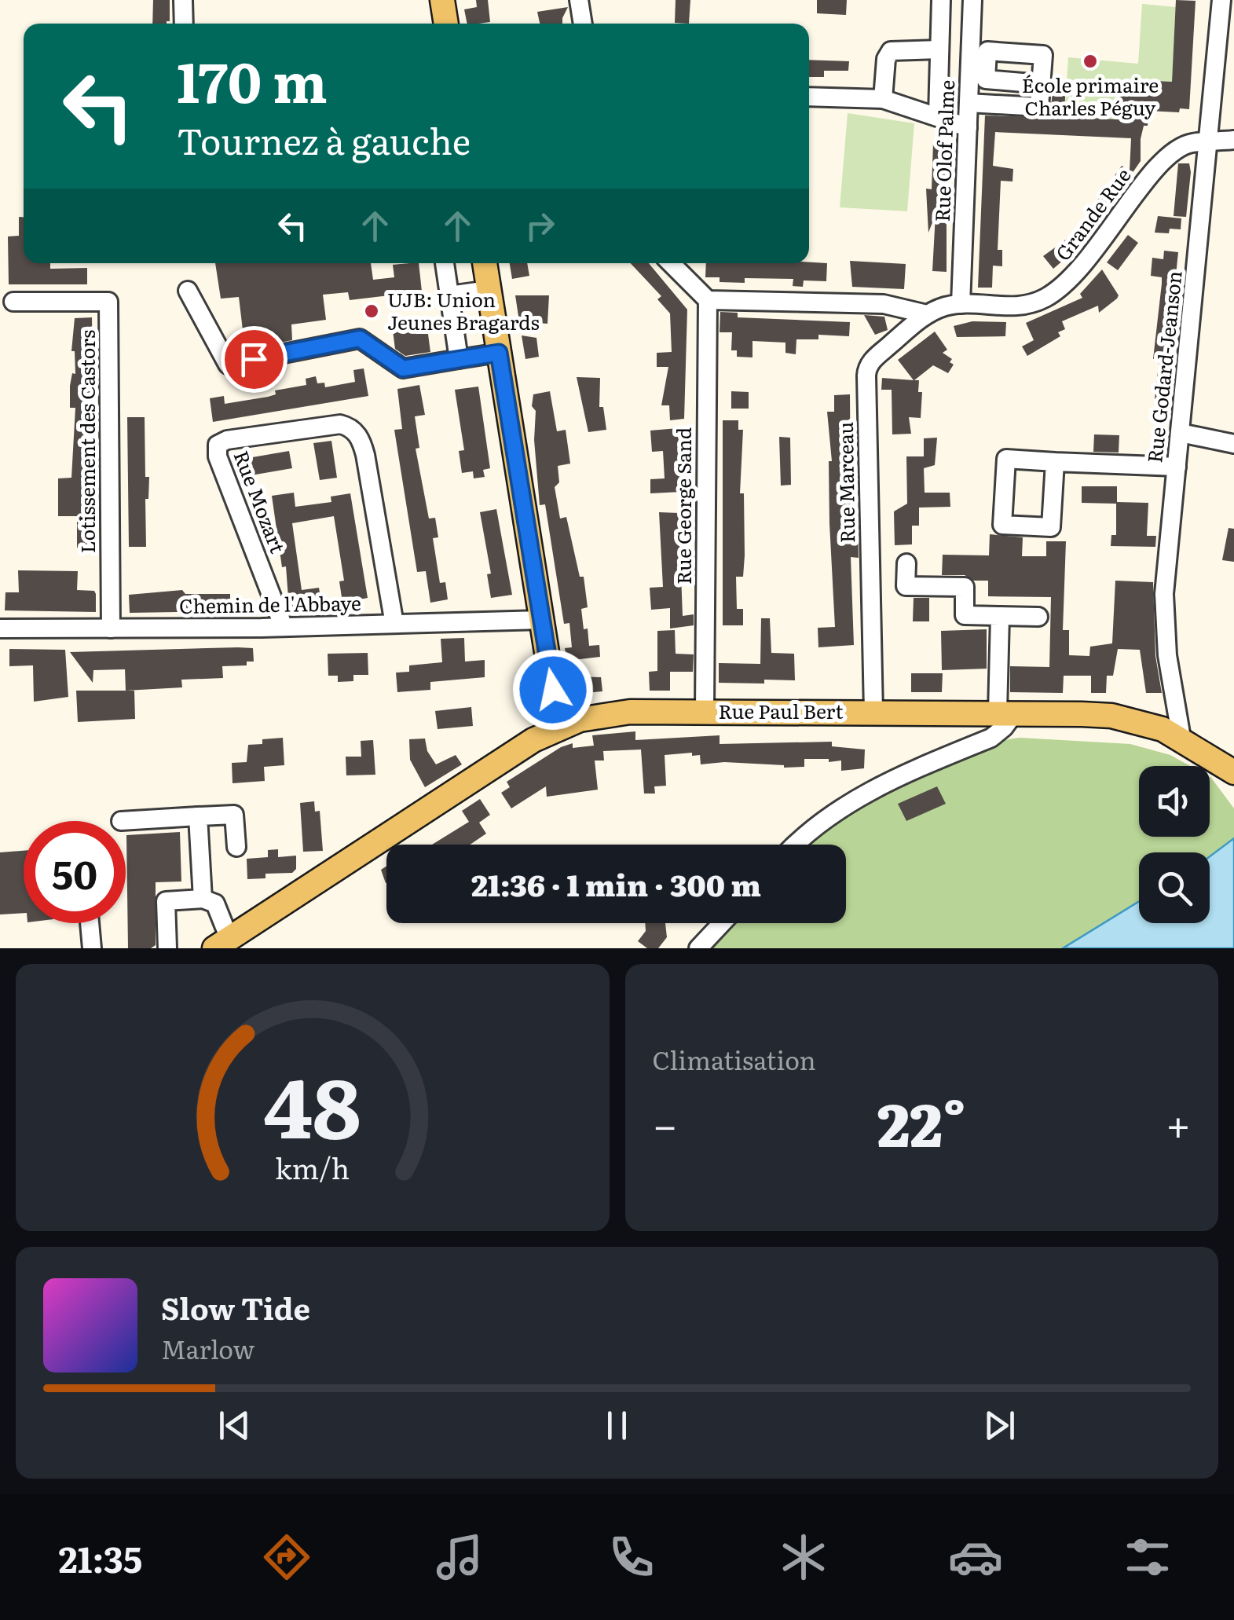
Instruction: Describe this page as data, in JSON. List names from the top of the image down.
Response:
{
  "streets": {
    "main road": ["Rue Paul Bert"],
    "street": [
      "Rue Olof Palme",
      "Grande Rue",
      "Rue Godard-Jeanson",
      "Lotissement des Castors",
      "Rue Marceau",
      "Rue Mozart",
      "Rue George Sand",
      "Chemin de l'Abbaye"
    ]
  },
  "crossings": [
    ["Rue Olof Palme", "Grande Rue"],
    ["Rue Olof Palme", "Rue Marceau"],
    ["Grande Rue", "Rue Godard-Jeanson"],
    ["Grande Rue", "Rue Marceau"],
    ["Rue Godard-Jeanson", "Rue Paul Bert"],
    ["Lotissement des Castors", "Chemin de l'Abbaye"],
    ["Rue Marceau", "Rue Paul Bert"],
    ["Rue Mozart", "Chemin de l'Abbaye"],
    ["Rue George Sand", "Rue Paul Bert"]
  ],
  "places": ["École primaire Charles Péguy", "UJB: Union Jeunes Bragards"],
  "page": {
    "turn": ["170 m", "Tournez à gauche"],
    "limit": "50",
    "trip": "21:36 · 1 min · 300 m",
    "tile": "Climatisation",
    "heat": ["−", "22°", "+"],
    "song": ["Slow Tide", "Marlow"],
    "tabs": "21:35",
    "gauge": ["48", "km/h"]
  }
}
